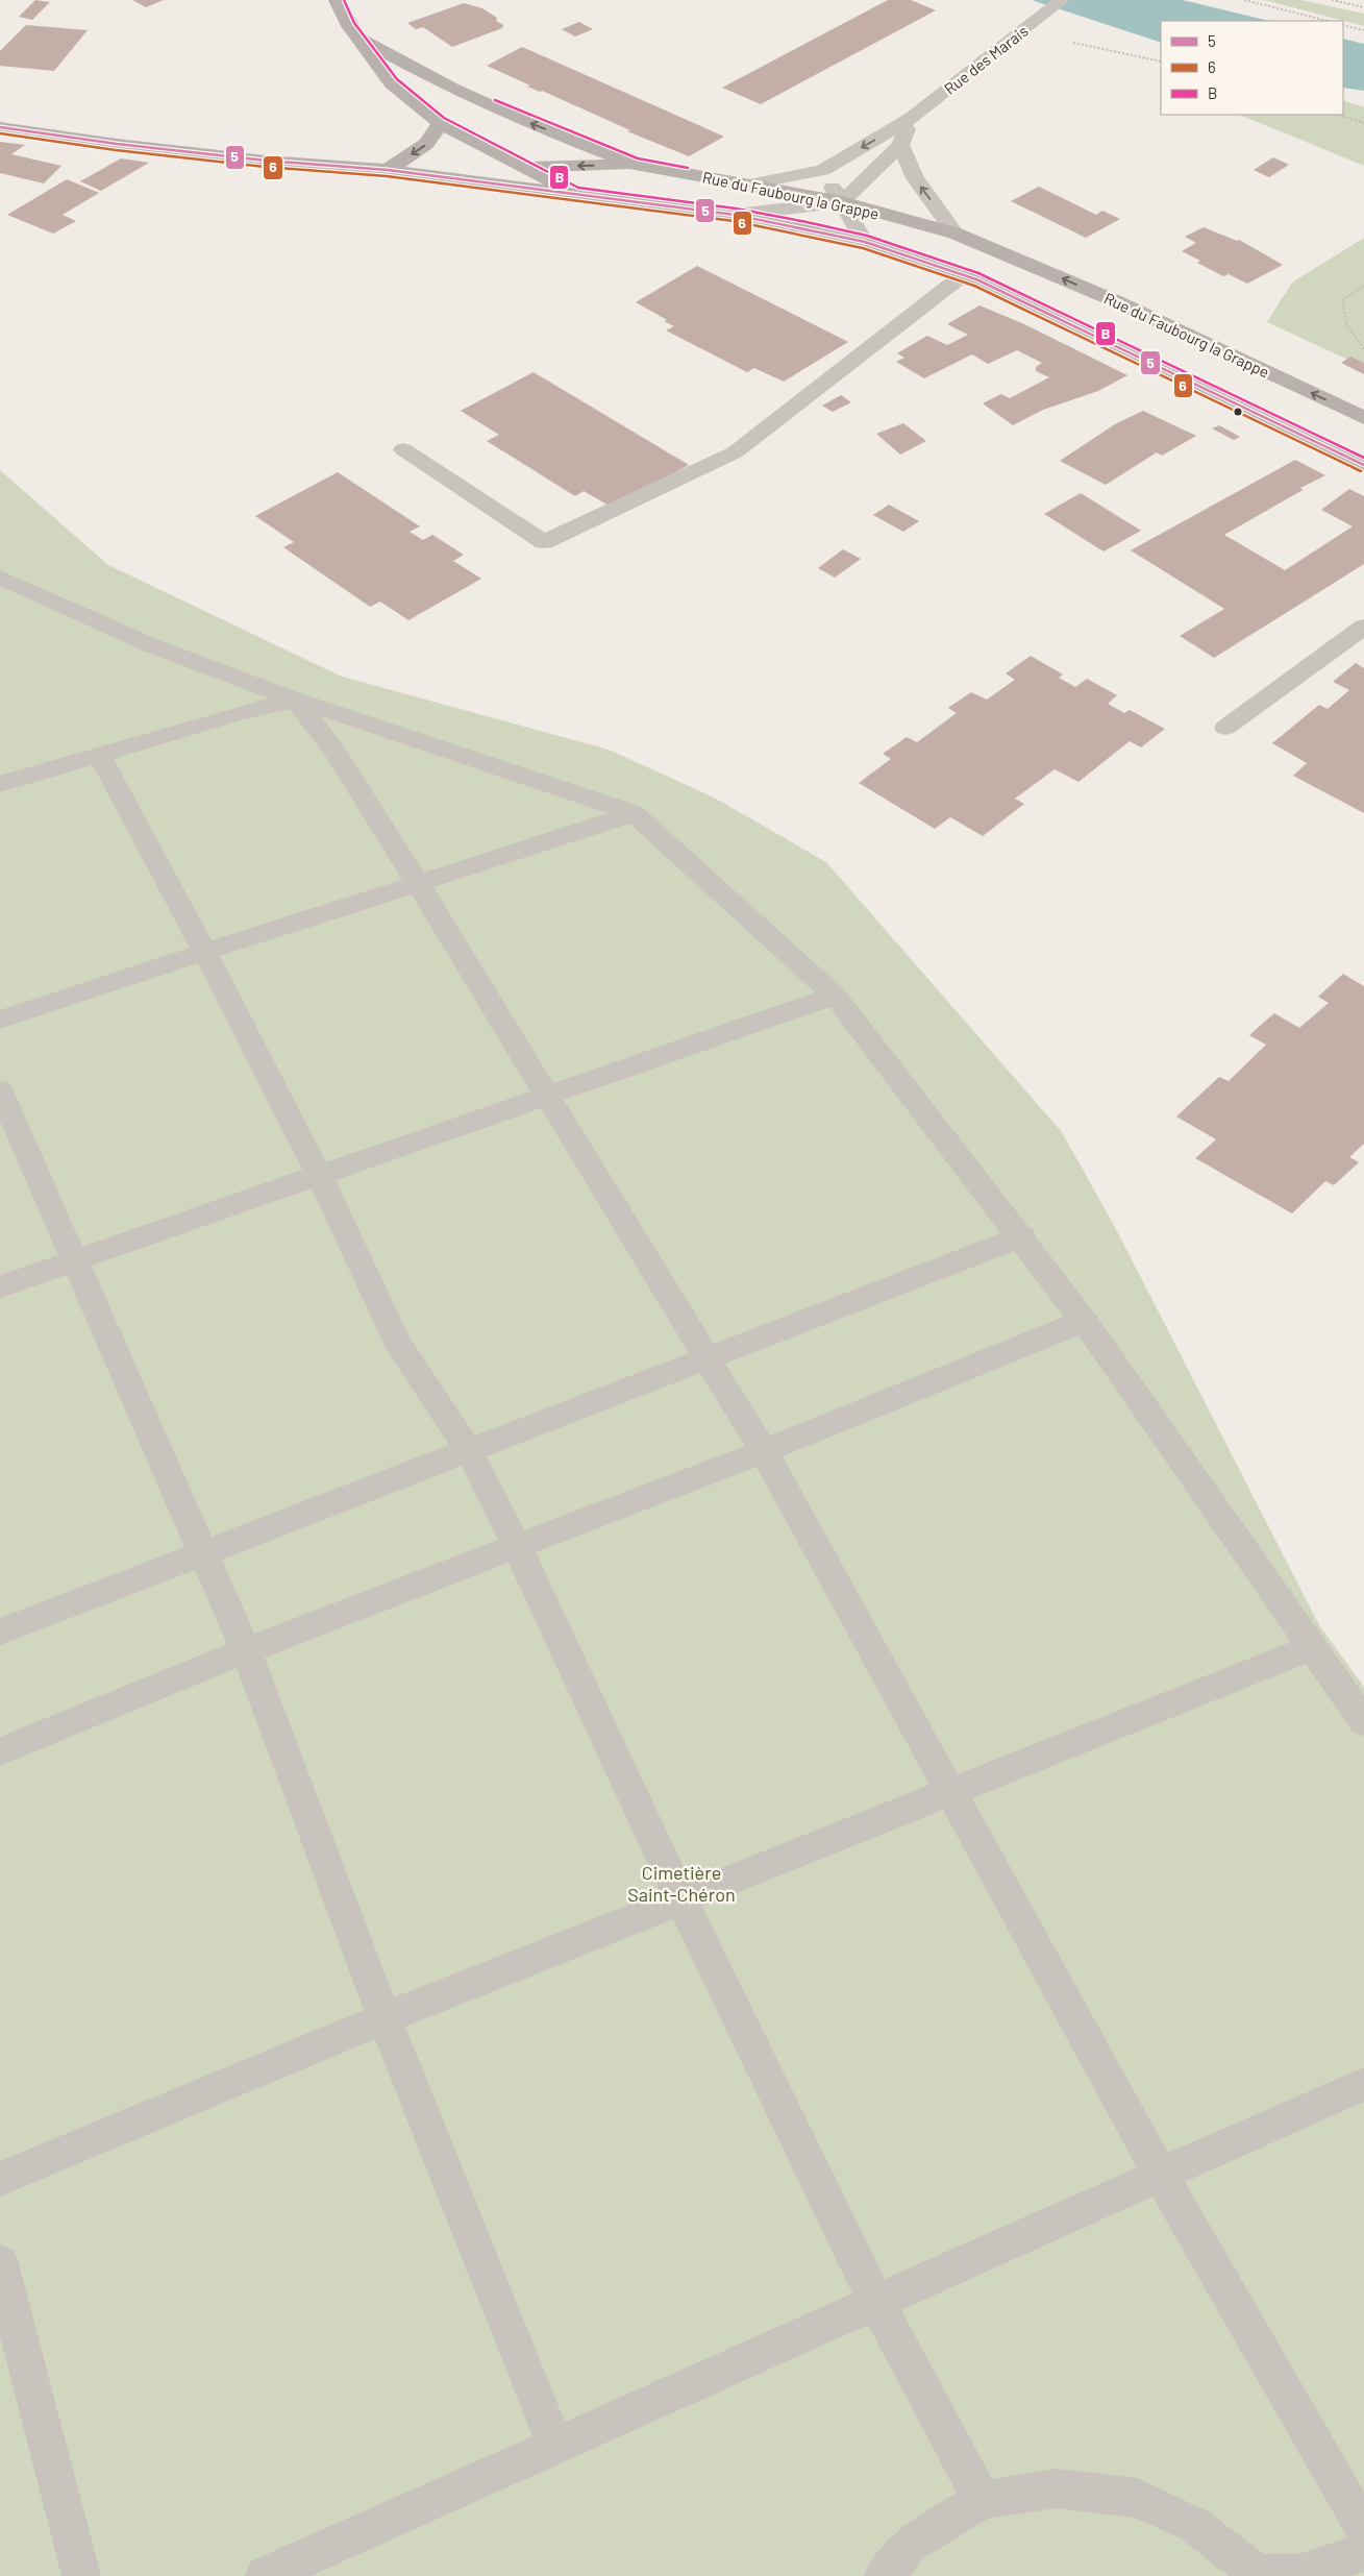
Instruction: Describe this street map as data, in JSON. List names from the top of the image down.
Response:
{
  "streets": {
    "main road": ["Rue du Faubourg la Grappe"],
    "street": ["Rue des Marais"]
  },
  "crossings": [
    ["Rue des Marais", "Rue du Faubourg la Grappe"]
  ],
  "parks": ["Cimetière Saint-Chéron"],
  "lines": ["transit line B", "transit line 5", "transit line 6"],
  "legend": ["5", "6", "B"]
}
